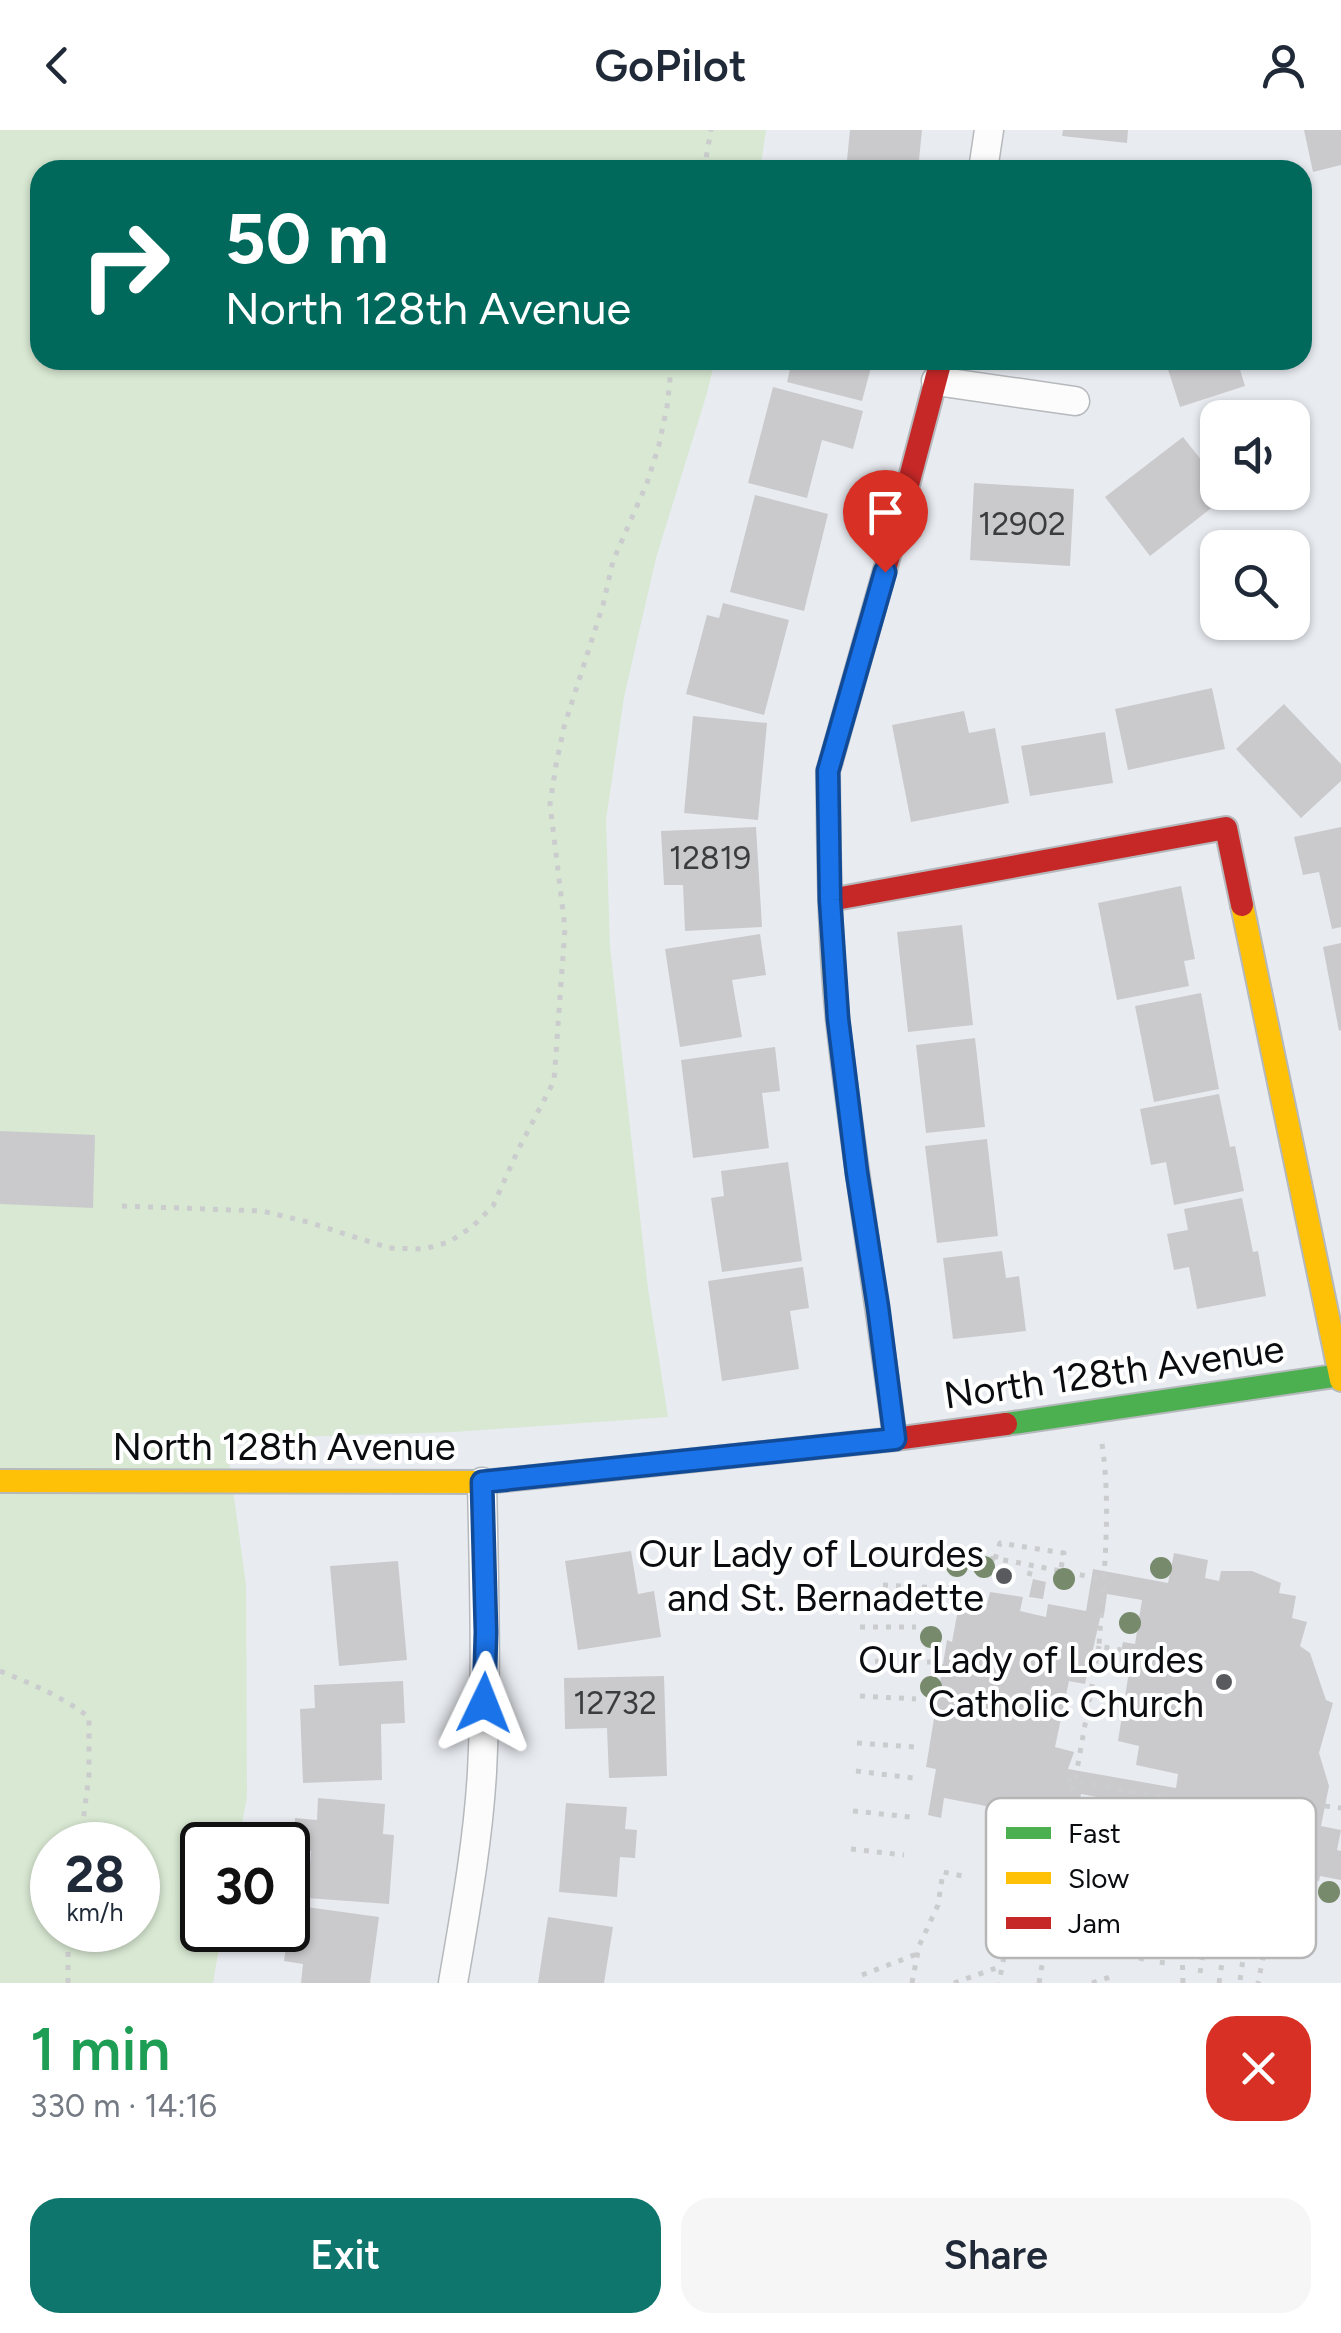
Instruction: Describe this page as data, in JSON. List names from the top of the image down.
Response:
{
  "streets": {
    "street": ["North 128th Avenue"]
  },
  "places": ["Our Lady of Lourdes and St. Bernadette", "Our Lady of Lourdes Catholic Church"],
  "house_numbers": ["12902", "12819", "12732"],
  "legend": ["Fast", "Slow", "Jam"],
  "page": {
    "header": "GoPilot",
    "turn": ["50 m", "North 128th Avenue"],
    "speed": "28 km/h",
    "limit": "30",
    "heading": ["1 min", "330 m · 14:16"],
    "buttons": ["Exit", "Share"]
  }
}
